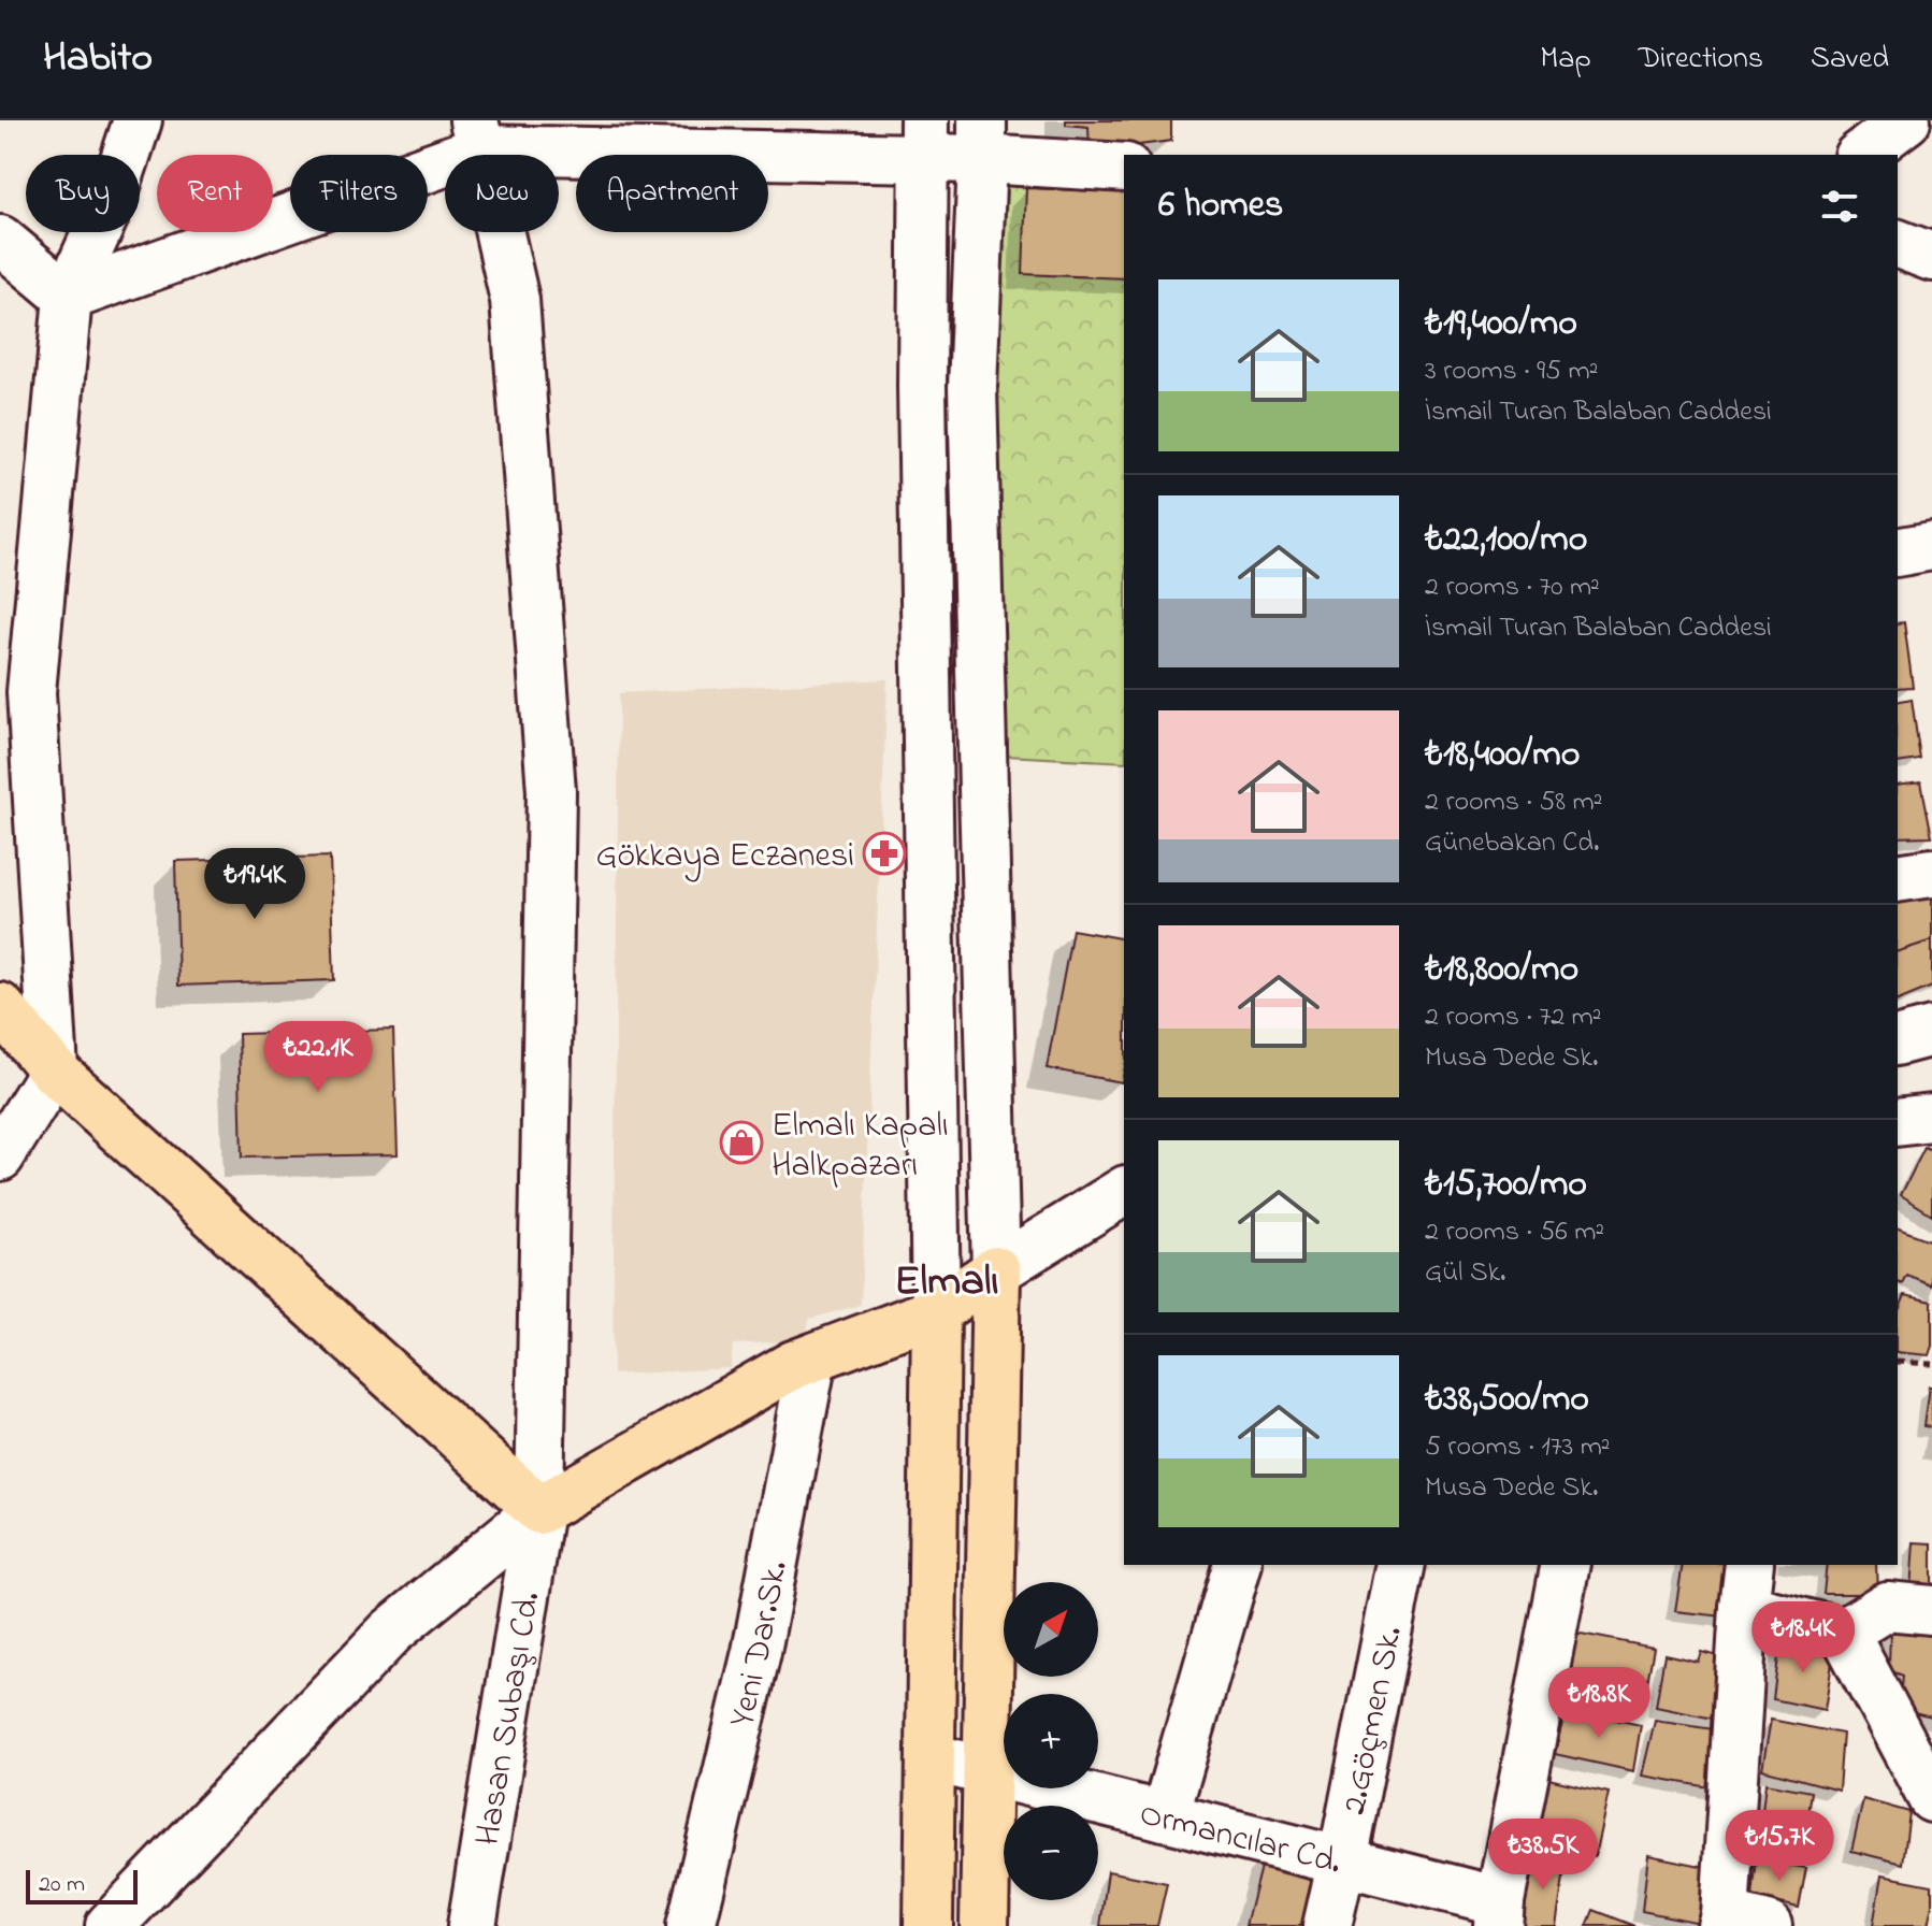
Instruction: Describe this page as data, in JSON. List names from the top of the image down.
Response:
{
  "streets": {
    "street": [
      "Yeni Dar.Sk.",
      "Hasan Subaşı Cd.",
      "2.Göçmen Sk.",
      "Ormancılar Cd."
    ]
  },
  "crossings": [
    ["2.Göçmen Sk.", "Ormancılar Cd."]
  ],
  "districts": ["Elmalı"],
  "places": {
    "pharmacy": ["Gökkaya Eczanesi"],
    "shop": ["Elmalı Kapalı Halkpazarı"]
  },
  "scale_bar": "20 m",
  "north": "top right",
  "page": {
    "header": "Habito",
    "nav": ["Map", "Directions", "Saved"],
    "chip": [
      "Buy",
      "Rent",
      "Filters",
      "New",
      "Apartment"
    ],
    "heading": "6 homes",
    "list": [
      {
        "name": "₺19,400/mo",
        "note": "3 rooms · 95 m² · İsmail Turan Balaban Caddesi"
      },
      {
        "name": "₺22,100/mo",
        "note": "2 rooms · 70 m² · İsmail Turan Balaban Caddesi"
      },
      {
        "name": "₺18,400/mo",
        "note": "2 rooms · 58 m² · Günebakan Cd."
      },
      {
        "name": "₺18,800/mo",
        "note": "2 rooms · 72 m² · Musa Dede Sk."
      },
      {
        "name": "₺15,700/mo",
        "note": "2 rooms · 56 m² · Gül Sk."
      },
      {
        "name": "₺38,500/mo",
        "note": "5 rooms · 173 m² · Musa Dede Sk."
      }
    ],
    "price": [
      "₺19.4K",
      "₺22.1K",
      "₺18.4K",
      "₺18.8K",
      "₺15.7K",
      "₺38.5K"
    ],
    "map_buttons": ["+", "−"],
    "scale": "20 m"
  }
}
